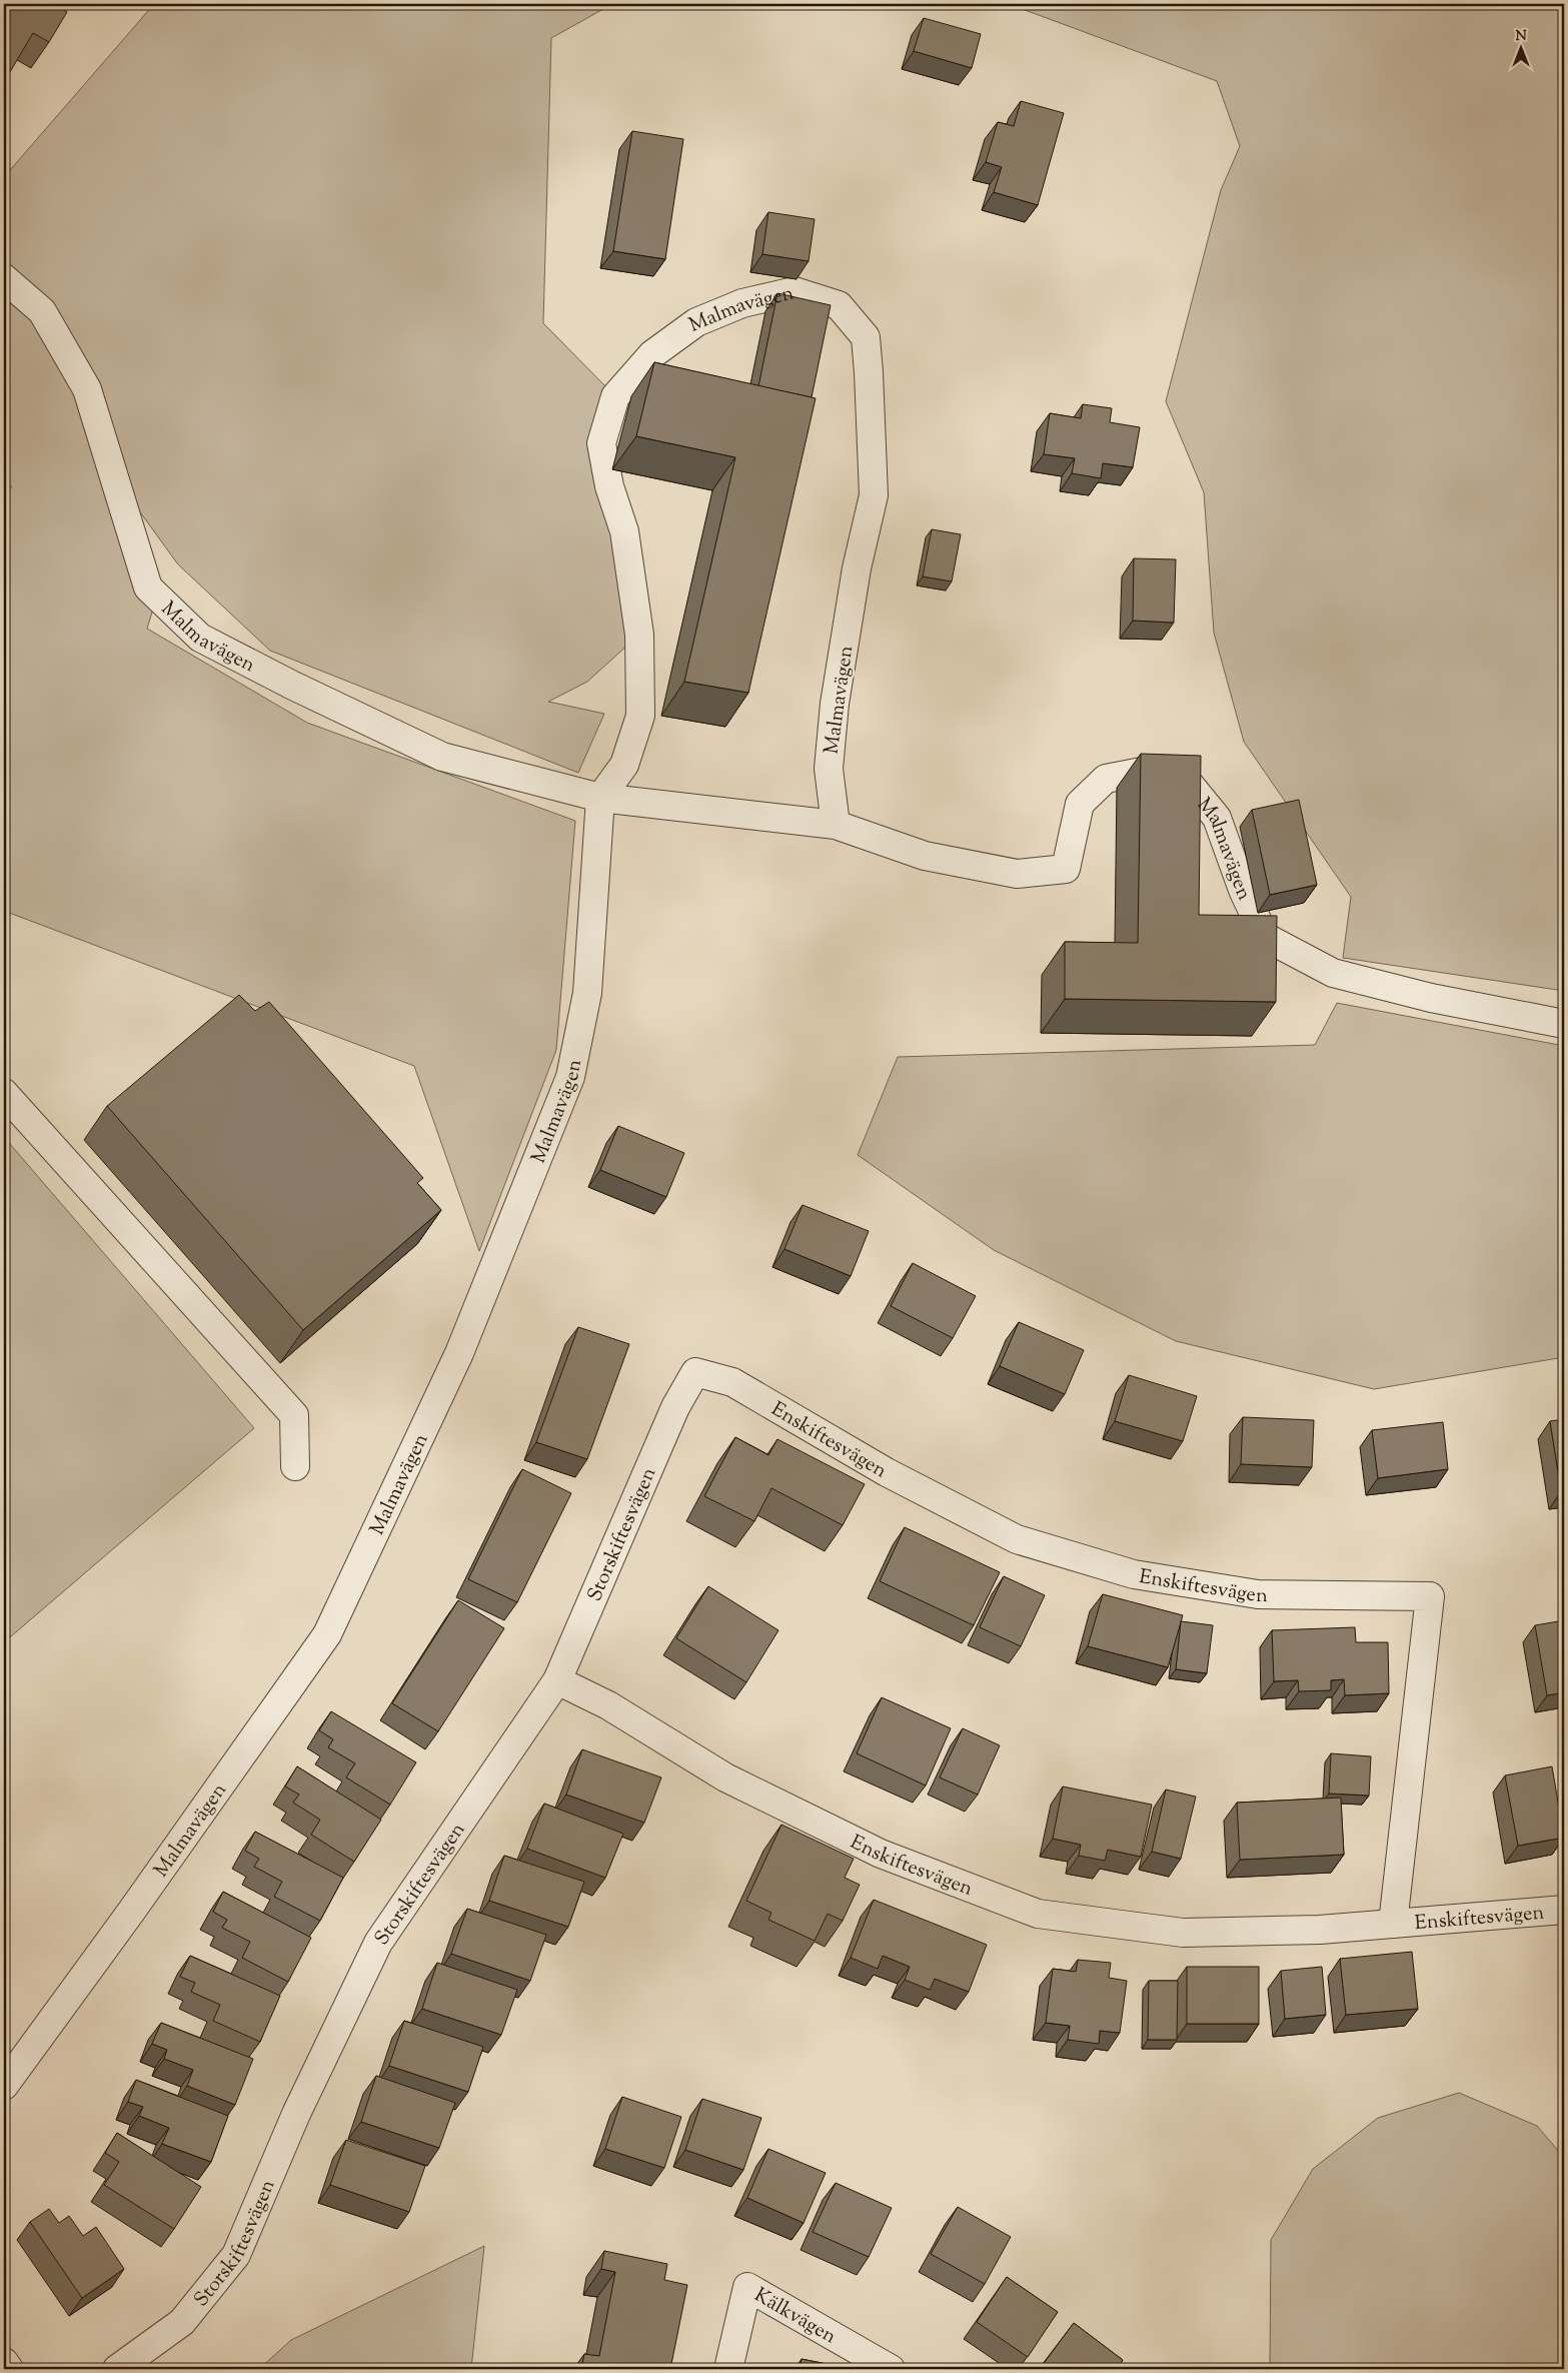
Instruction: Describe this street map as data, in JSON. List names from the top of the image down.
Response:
{
  "streets": {
    "street": [
      "Malmavägen",
      "Enskiftesvägen",
      "Storskiftesvägen",
      "Kälkvägen"
    ]
  },
  "crossings": [
    ["Enskiftesvägen", "Storskiftesvägen"]
  ],
  "north": "top"
}
